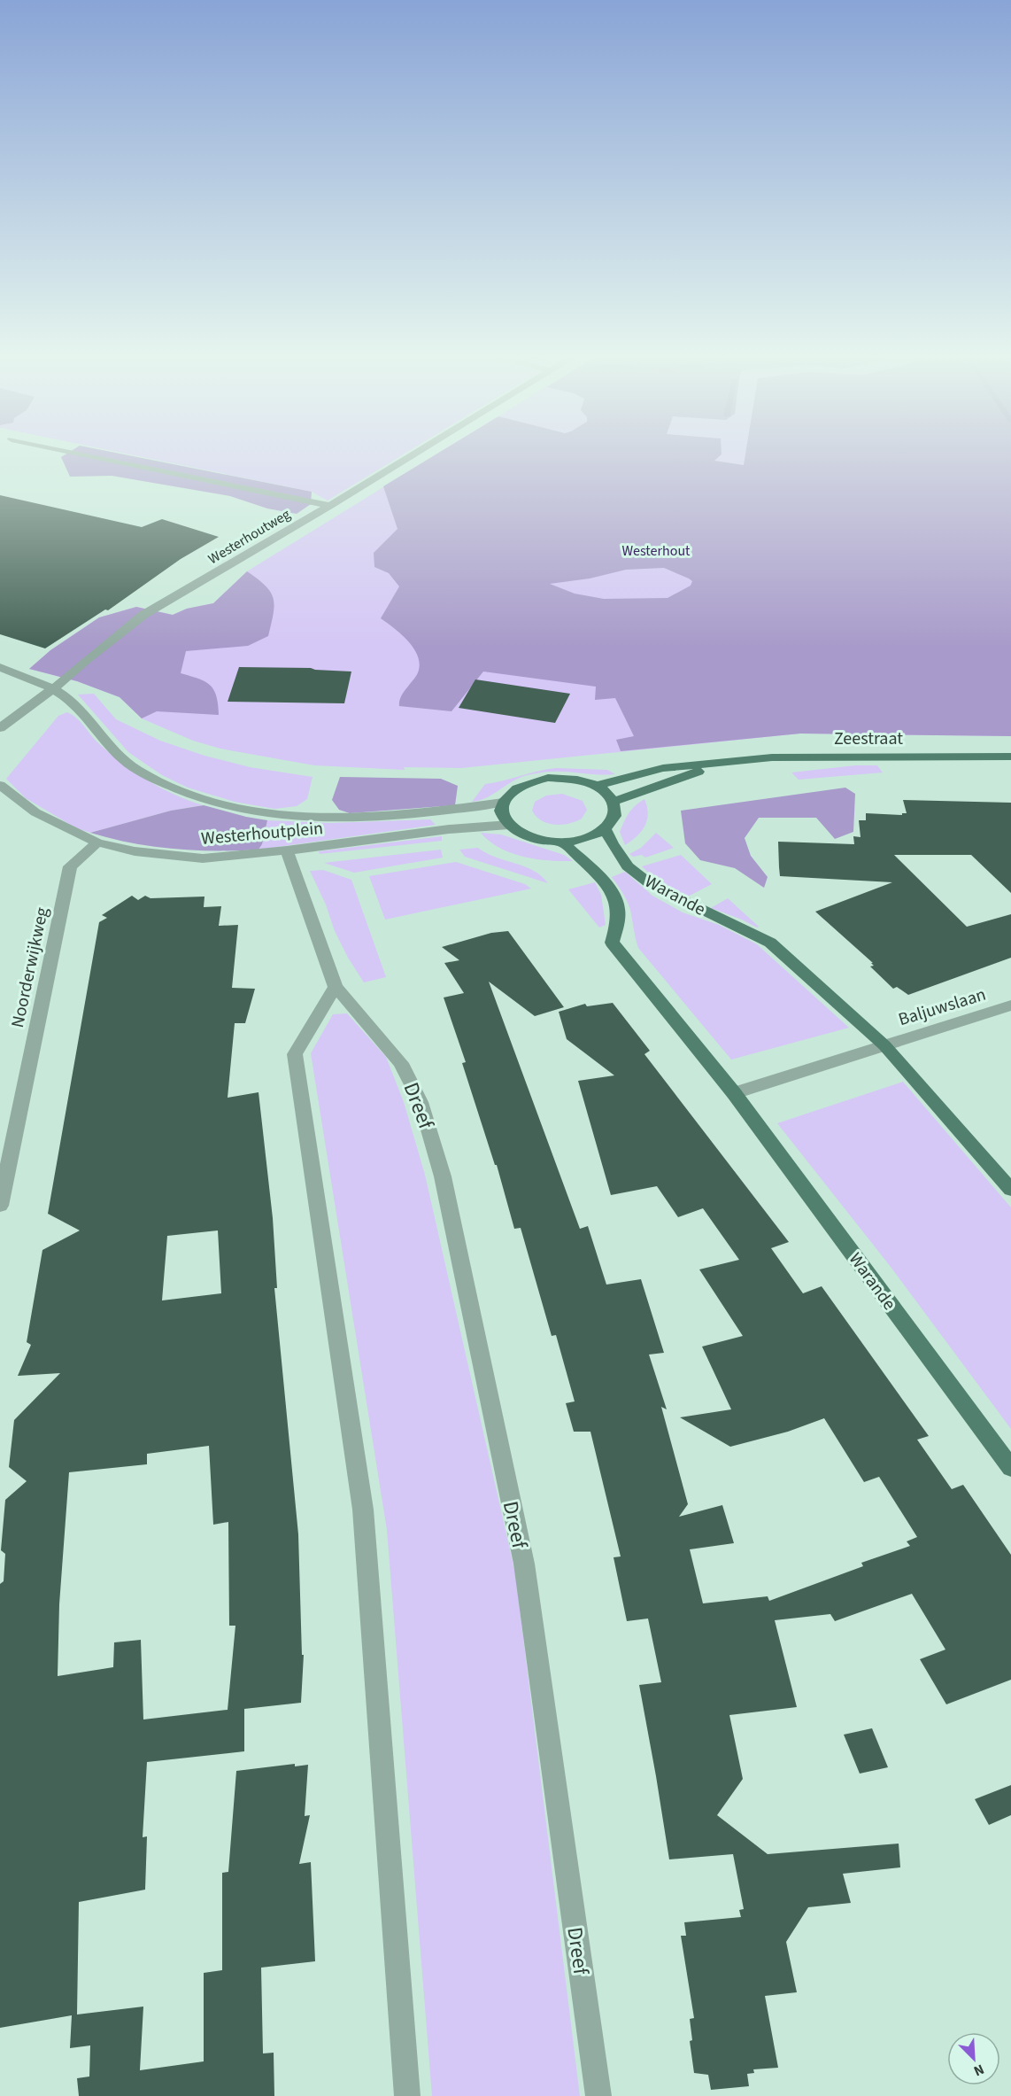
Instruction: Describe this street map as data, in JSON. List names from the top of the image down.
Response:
{
  "streets": {
    "main road": ["Zeestraat", "Warande"],
    "street": [
      "Westerhoutweg",
      "Westerhoutplein",
      "Noorderwijkweg",
      "Baljuwslaan",
      "Dreef"
    ]
  },
  "crossings": [
    ["Westerhoutweg", "Westerhoutplein"],
    ["Zeestraat", "Westerhoutplein"],
    ["Zeestraat", "Warande"],
    ["Westerhoutplein", "Warande"],
    ["Westerhoutplein", "Noorderwijkweg"],
    ["Westerhoutplein", "Dreef"],
    ["Warande", "Baljuwslaan"]
  ],
  "parks": ["Westerhout"],
  "north": "bottom right"
}
